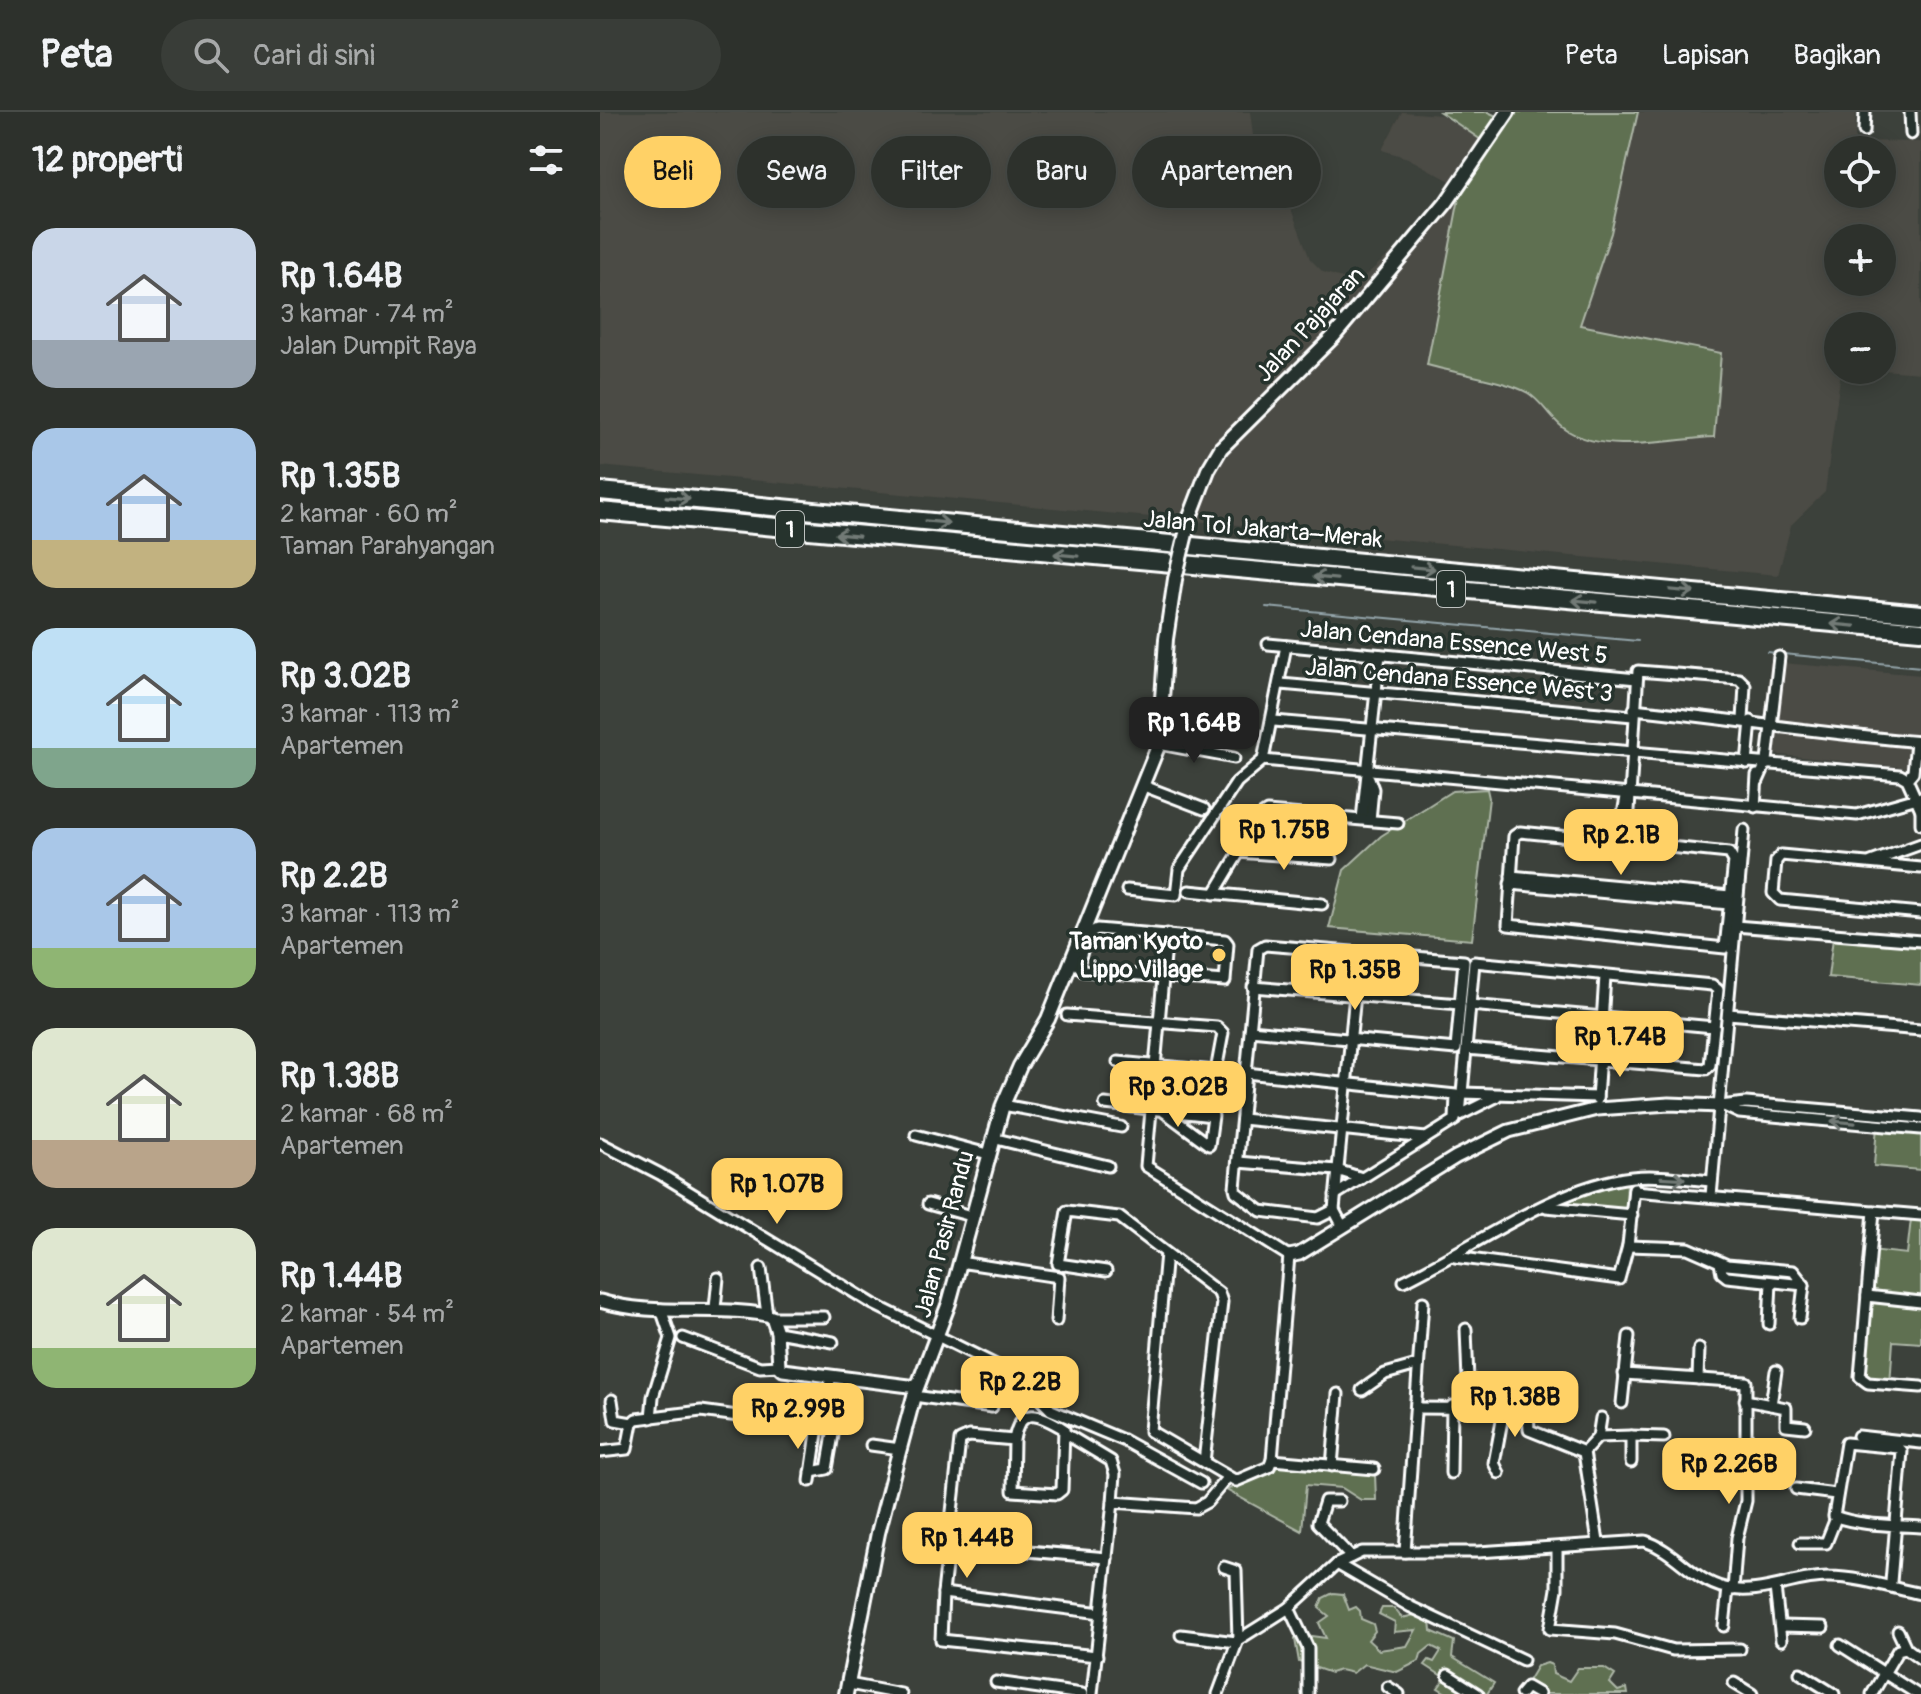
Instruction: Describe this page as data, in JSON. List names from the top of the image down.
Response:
{
  "streets": {
    "highway": ["1", "Jalan Tol Jakarta–Merak"],
    "main road": ["Jalan Pajajaran", "Jalan Pasir Randu"],
    "street": ["Jalan Cendana Essence West 5", "Jalan Cendana Essence West 3"]
  },
  "crossings": [
    ["Jalan Pajajaran", "Jalan Pasir Randu"],
    ["Jalan Cendana Essence West 5", "Jalan Cendana Essence West 3"]
  ],
  "places": ["Taman Kyoto Lippo Village"],
  "page": {
    "header": "Peta",
    "search": "Cari di sini",
    "nav": ["Peta", "Lapisan", "Bagikan"],
    "heading": "12 properti",
    "map_buttons": ["+", "−"],
    "chip": [
      "Beli",
      "Sewa",
      "Filter",
      "Baru",
      "Apartemen"
    ],
    "list": [
      {
        "name": "Rp 1.64B",
        "note": "3 kamar · 74 m² · Jalan Dumpit Raya"
      },
      {
        "name": "Rp 1.35B",
        "note": "2 kamar · 60 m² · Taman Parahyangan"
      },
      {
        "name": "Rp 3.02B",
        "note": "3 kamar · 113 m² · Apartemen"
      },
      {
        "name": "Rp 2.2B",
        "note": "3 kamar · 113 m² · Apartemen"
      },
      {
        "name": "Rp 1.38B",
        "note": "2 kamar · 68 m² · Apartemen"
      },
      {
        "name": "Rp 1.44B",
        "note": "2 kamar · 54 m² · Apartemen"
      }
    ],
    "price": [
      "Rp 1.64B",
      "Rp 1.75B",
      "Rp 2.1B",
      "Rp 1.35B",
      "Rp 1.74B",
      "Rp 3.02B",
      "Rp 1.07B",
      "Rp 2.2B",
      "Rp 1.38B",
      "Rp 2.99B",
      "Rp 2.26B",
      "Rp 1.44B"
    ]
  }
}
